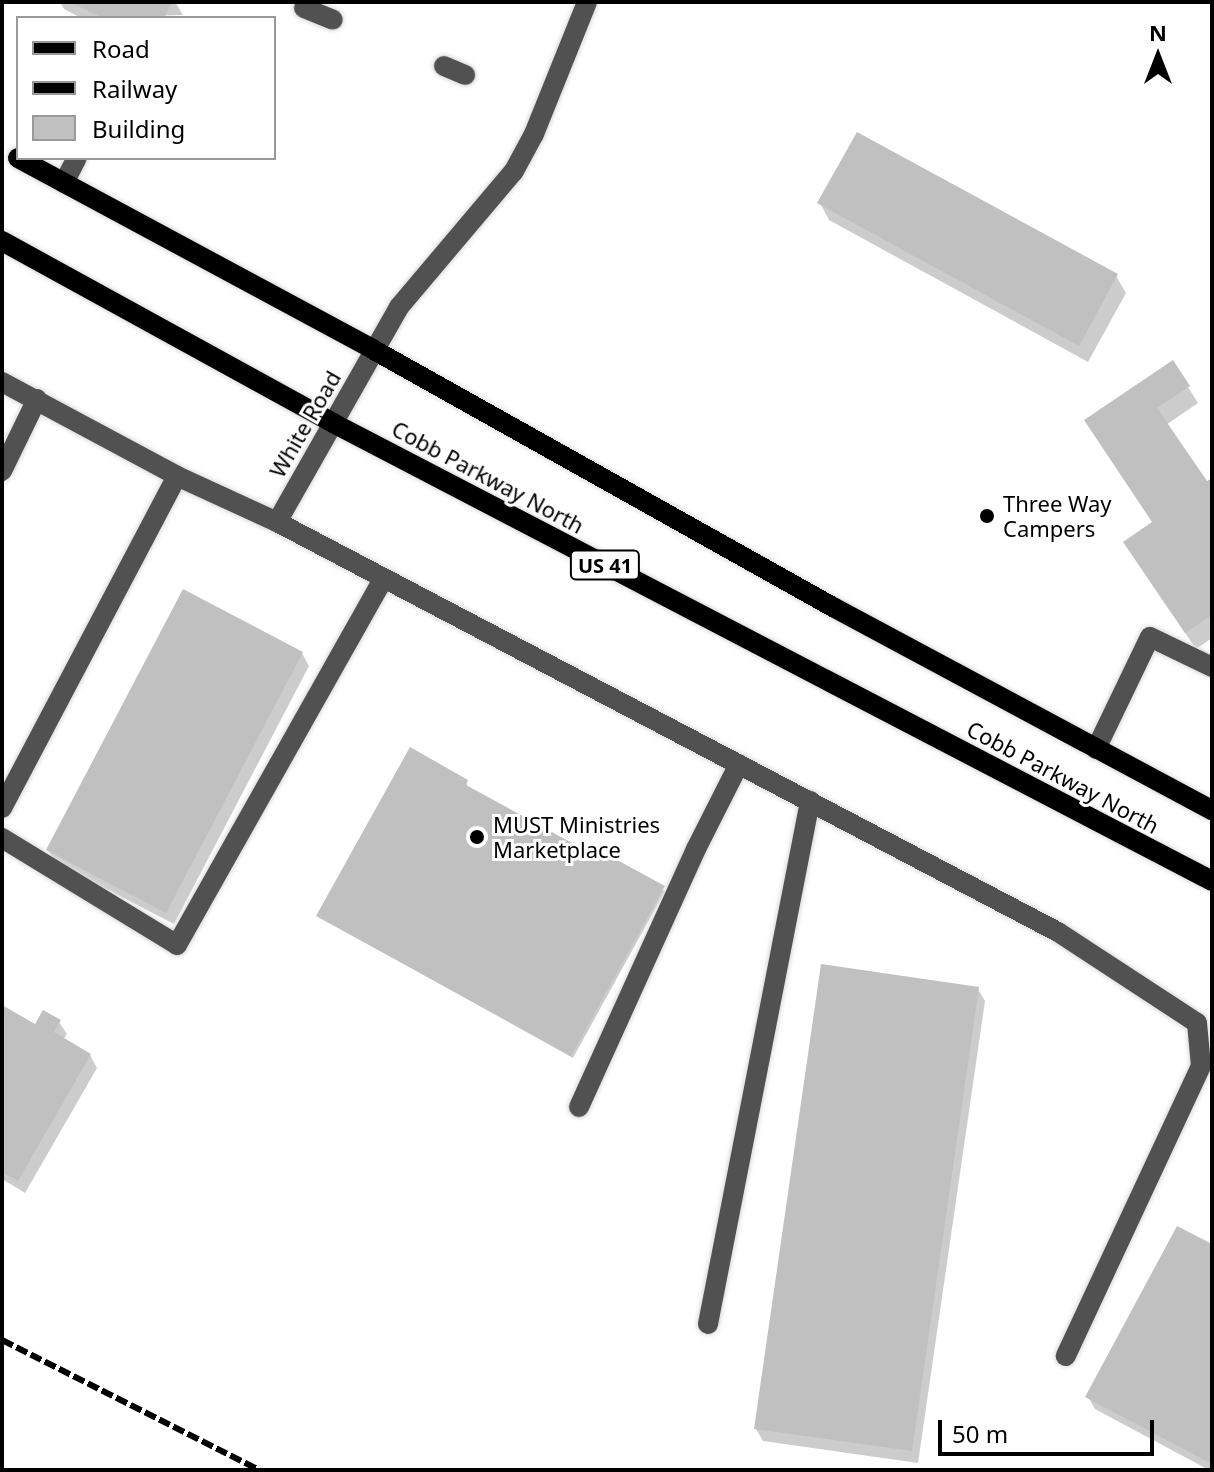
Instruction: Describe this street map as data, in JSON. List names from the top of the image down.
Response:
{
  "streets": {
    "main road": ["Cobb Parkway North", "US 41"],
    "street": ["White Road"]
  },
  "crossings": [
    ["White Road", "Cobb Parkway North"]
  ],
  "places": ["Three Way Campers", "MUST Ministries Marketplace"],
  "legend": ["Road", "Railway", "Building"],
  "scale_bar": "50 m",
  "north": "top"
}
